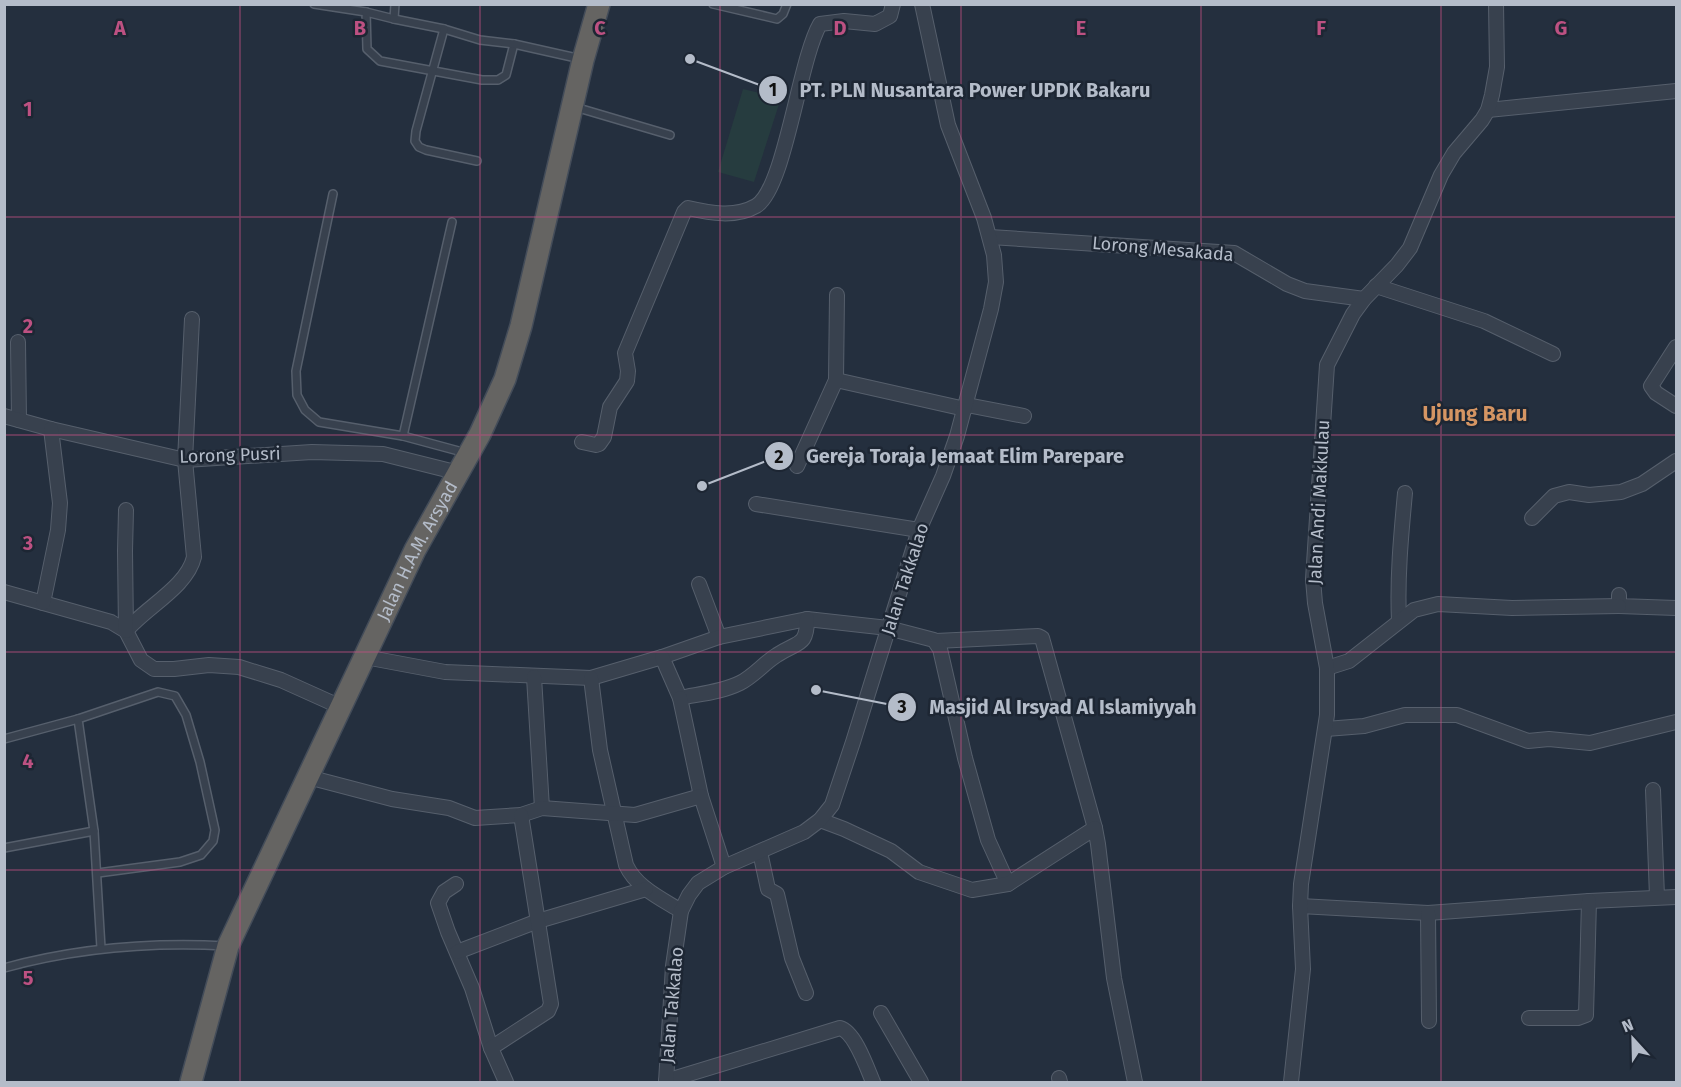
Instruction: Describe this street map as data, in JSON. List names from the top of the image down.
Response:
{
  "streets": {
    "highway": ["Jalan H.A.M. Arsyad"],
    "street": [
      "Lorong Mesakada",
      "Lorong Pusri",
      "Jalan Andi Makkulau",
      "Jalan Takkalao"
    ]
  },
  "crossings": [
    ["Lorong Mesakada", "Jalan Andi Makkulau"],
    ["Lorong Mesakada", "Jalan Takkalao"],
    ["Lorong Pusri", "Jalan H.A.M. Arsyad"]
  ],
  "districts": ["Ujung Baru"],
  "places": ["PT. PLN Nusantara Power UPDK Bakaru", "Gereja Toraja Jemaat Elim Parepare", "Masjid Al Irsyad Al Islamiyyah"],
  "north": "top",
  "grid": {
    "columns": [
      "A",
      "B",
      "C",
      "D",
      "E",
      "F",
      "G"
    ],
    "rows": [
      "1",
      "2",
      "3",
      "4",
      "5"
    ]
  }
}
